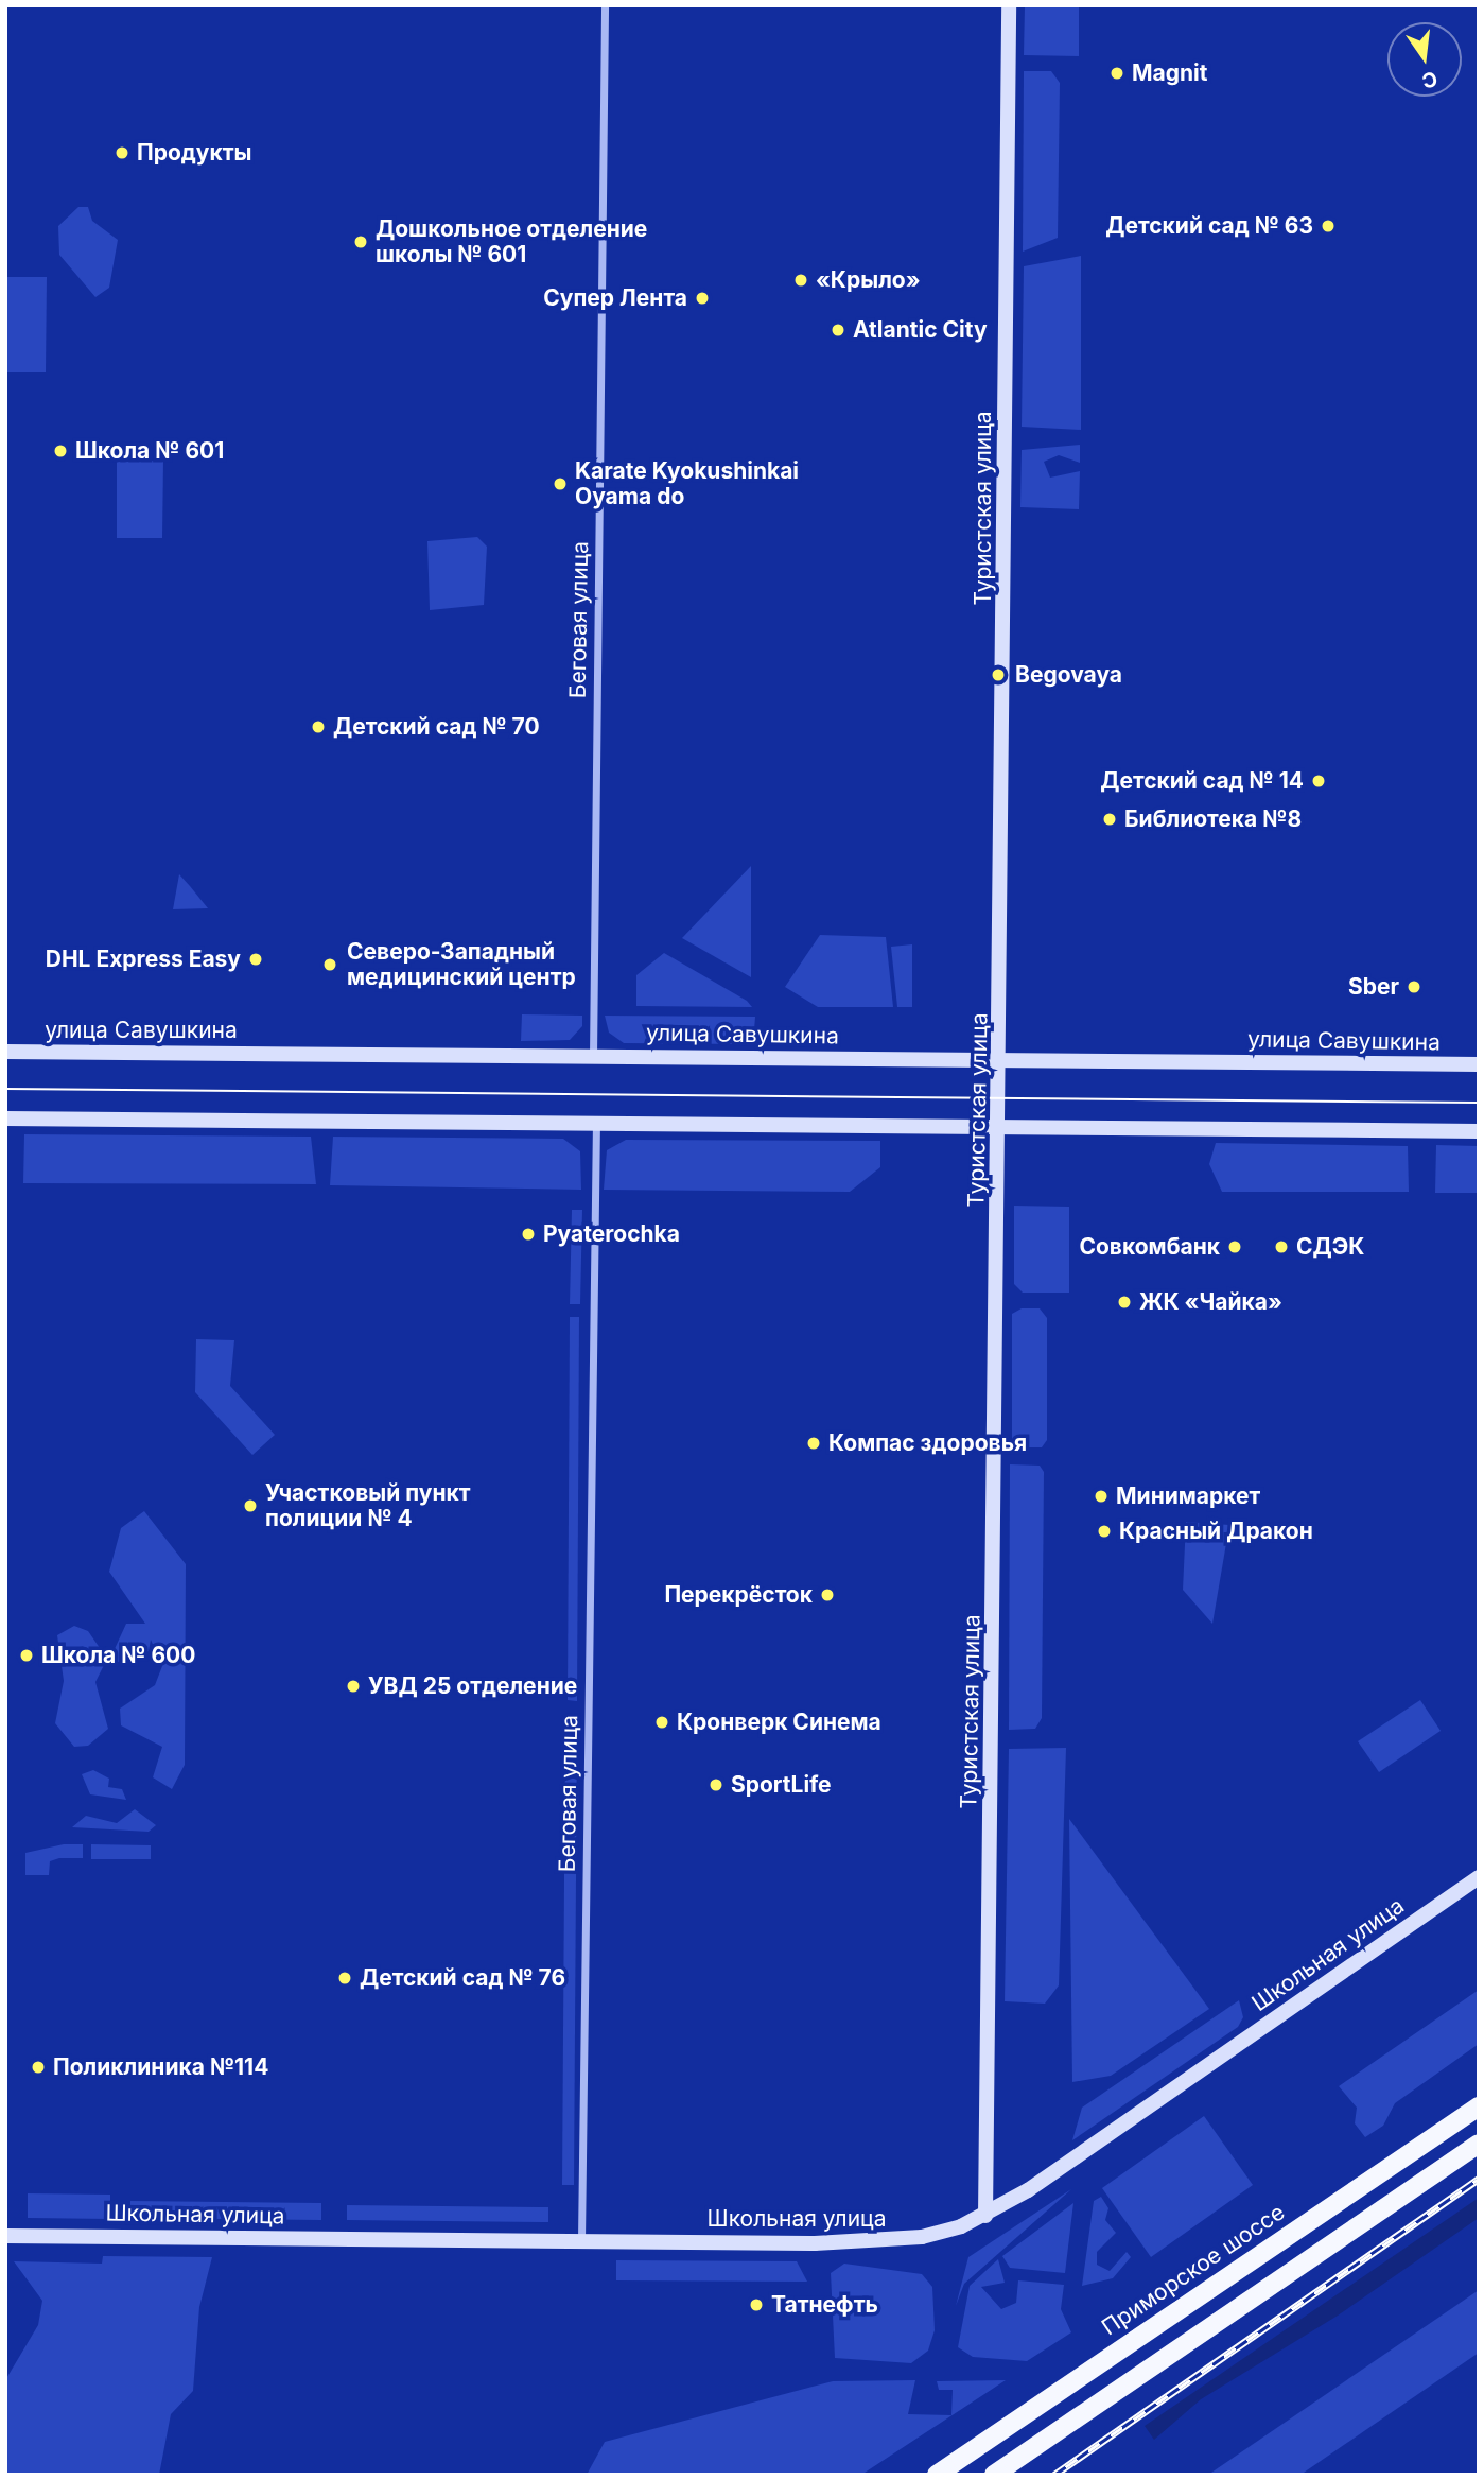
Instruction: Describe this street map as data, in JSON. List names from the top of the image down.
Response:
{
  "streets": {
    "main road": ["Приморское шоссе"],
    "street": [
      "Туристская улица",
      "Беговая улица",
      "улица Савушкина",
      "Школьная улица"
    ]
  },
  "crossings": [
    ["Туристская улица", "улица Савушкина"],
    ["Туристская улица", "Школьная улица"],
    ["Беговая улица", "улица Савушкина"],
    ["Беговая улица", "Школьная улица"]
  ],
  "places": [
    "Magnit",
    "Продукты",
    "Детский сад № 63",
    "Дошкольное отделение школы № 601",
    "«Крыло»",
    "Супер Лента",
    "Atlantic City",
    "Школа № 601",
    "Karate Kyokushinkai Oyama do",
    "Begovaya",
    "Детский сад № 70",
    "Детский сад № 14",
    "Библиотека №8",
    "DHL Express Easy",
    "Северо-Западный медицинский центр",
    "Sber",
    "Pyaterochka",
    "Совкомбанк",
    "СДЭК",
    "ЖК «Чайка»",
    "Компас здоровья",
    "Минимаркет",
    "Участковый пункт полиции № 4",
    "Красный Дракон",
    "Перекрёсток",
    "Школа № 600",
    "УВД 25 отделение",
    "Кронверк Синема",
    "SportLife",
    "Детский сад № 76",
    "Поликлиника №114",
    "Татнефть"
  ],
  "north": "bottom"
}
